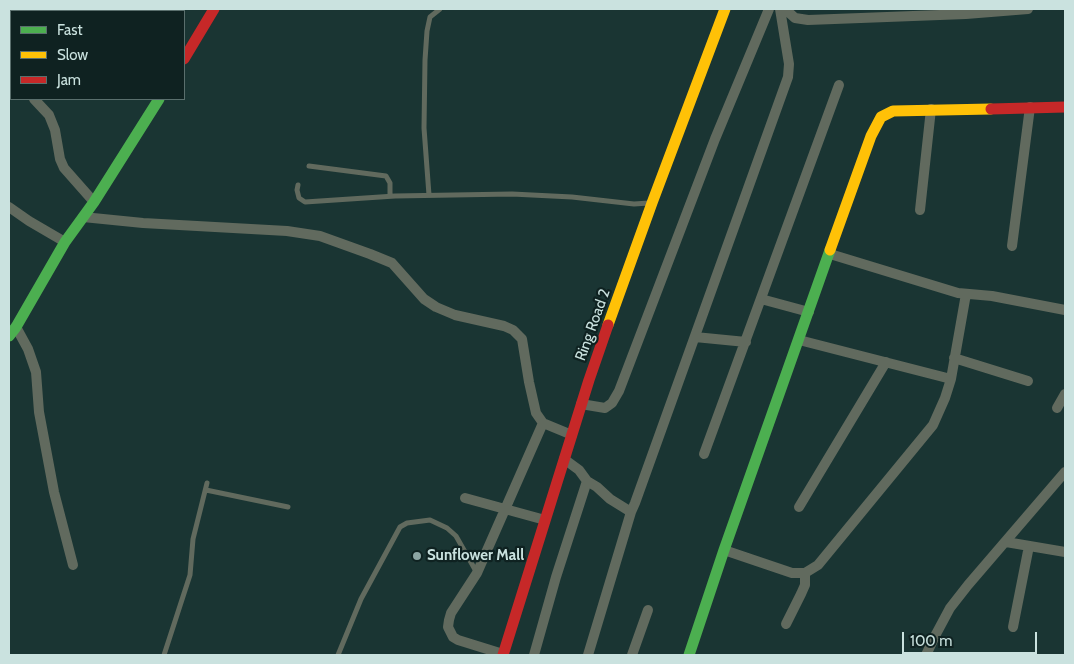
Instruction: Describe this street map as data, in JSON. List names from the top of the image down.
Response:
{
  "streets": {
    "street": ["Ring Road 2"]
  },
  "places": ["Sunflower Mall"],
  "legend": ["Fast", "Slow", "Jam"],
  "scale_bar": "100 m"
}
